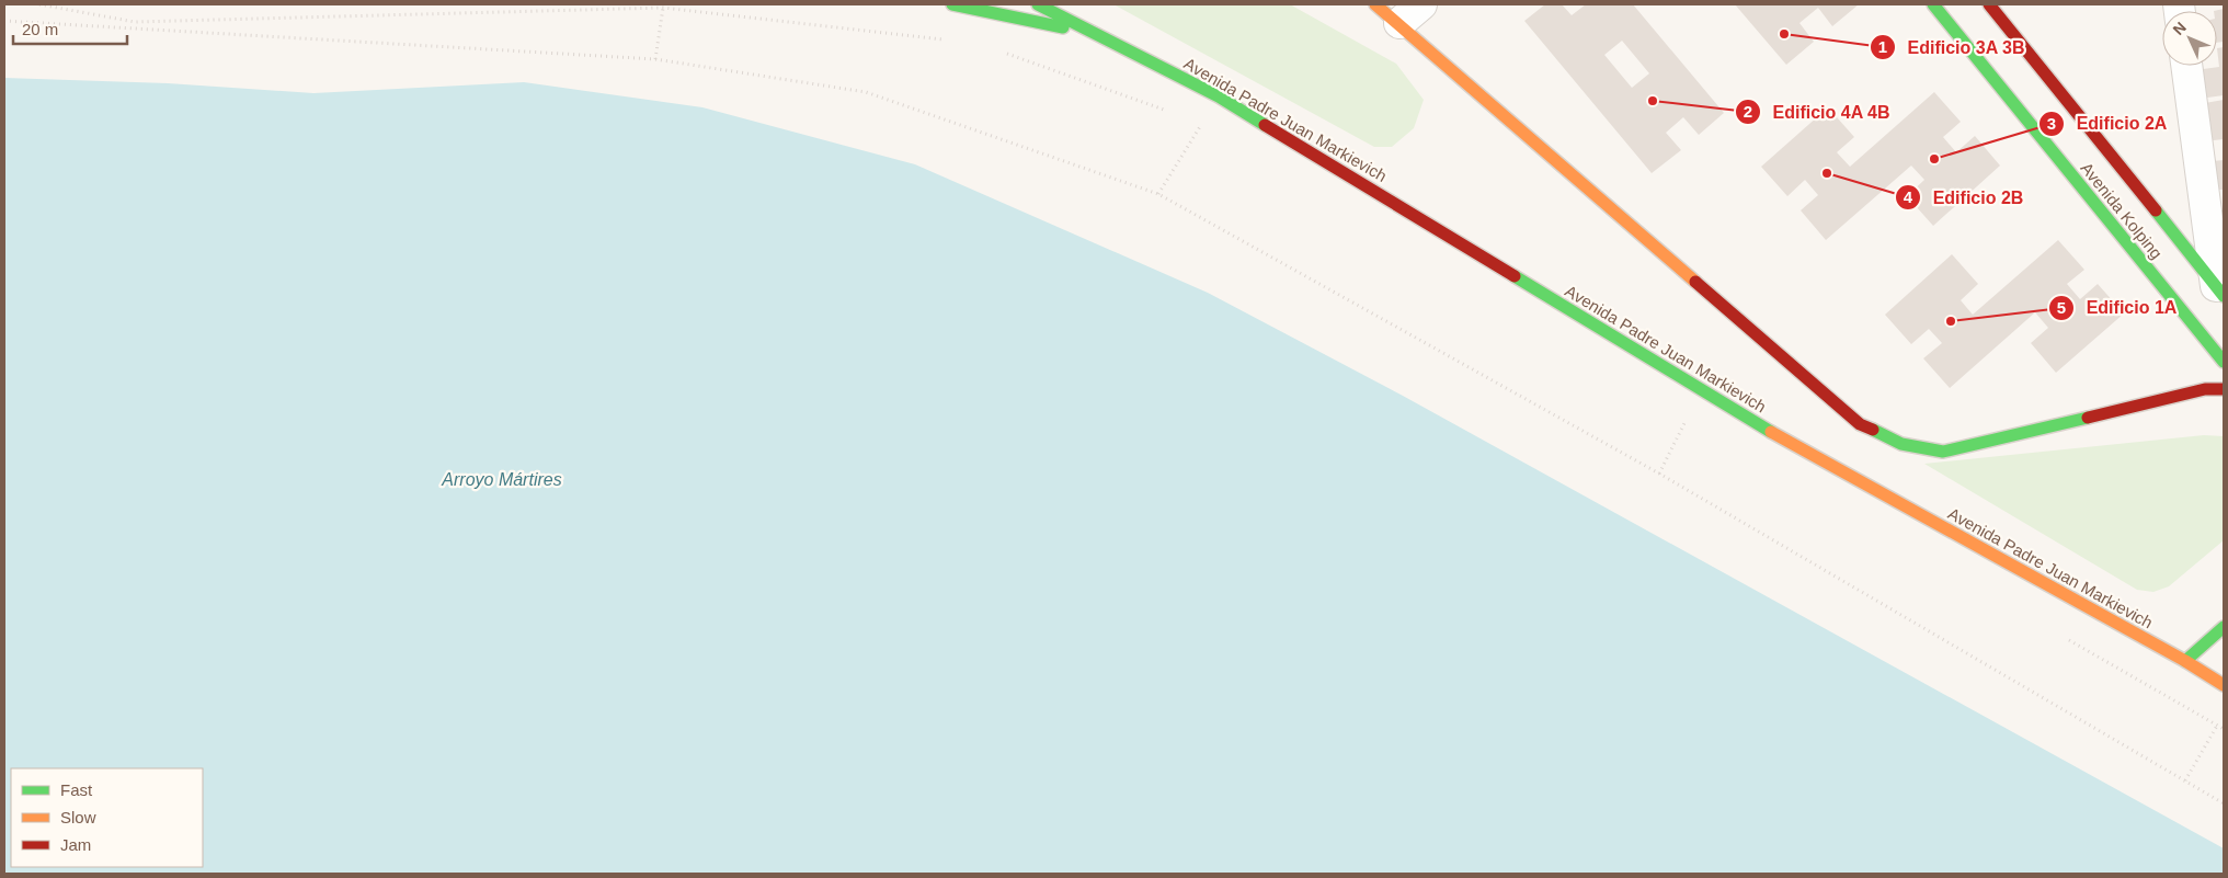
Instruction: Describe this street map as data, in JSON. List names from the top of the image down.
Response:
{
  "streets": {
    "street": ["Avenida Padre Juan Markievich", "Avenida Kolping"]
  },
  "water": ["Arroyo Mártires"],
  "places": [
    "Edificio 3A 3B",
    "Edificio 4A 4B",
    "Edificio 2A",
    "Edificio 2B",
    "Edificio 1A"
  ],
  "legend": ["Fast", "Slow", "Jam"],
  "scale_bar": "20 m",
  "north": "top left"
}
